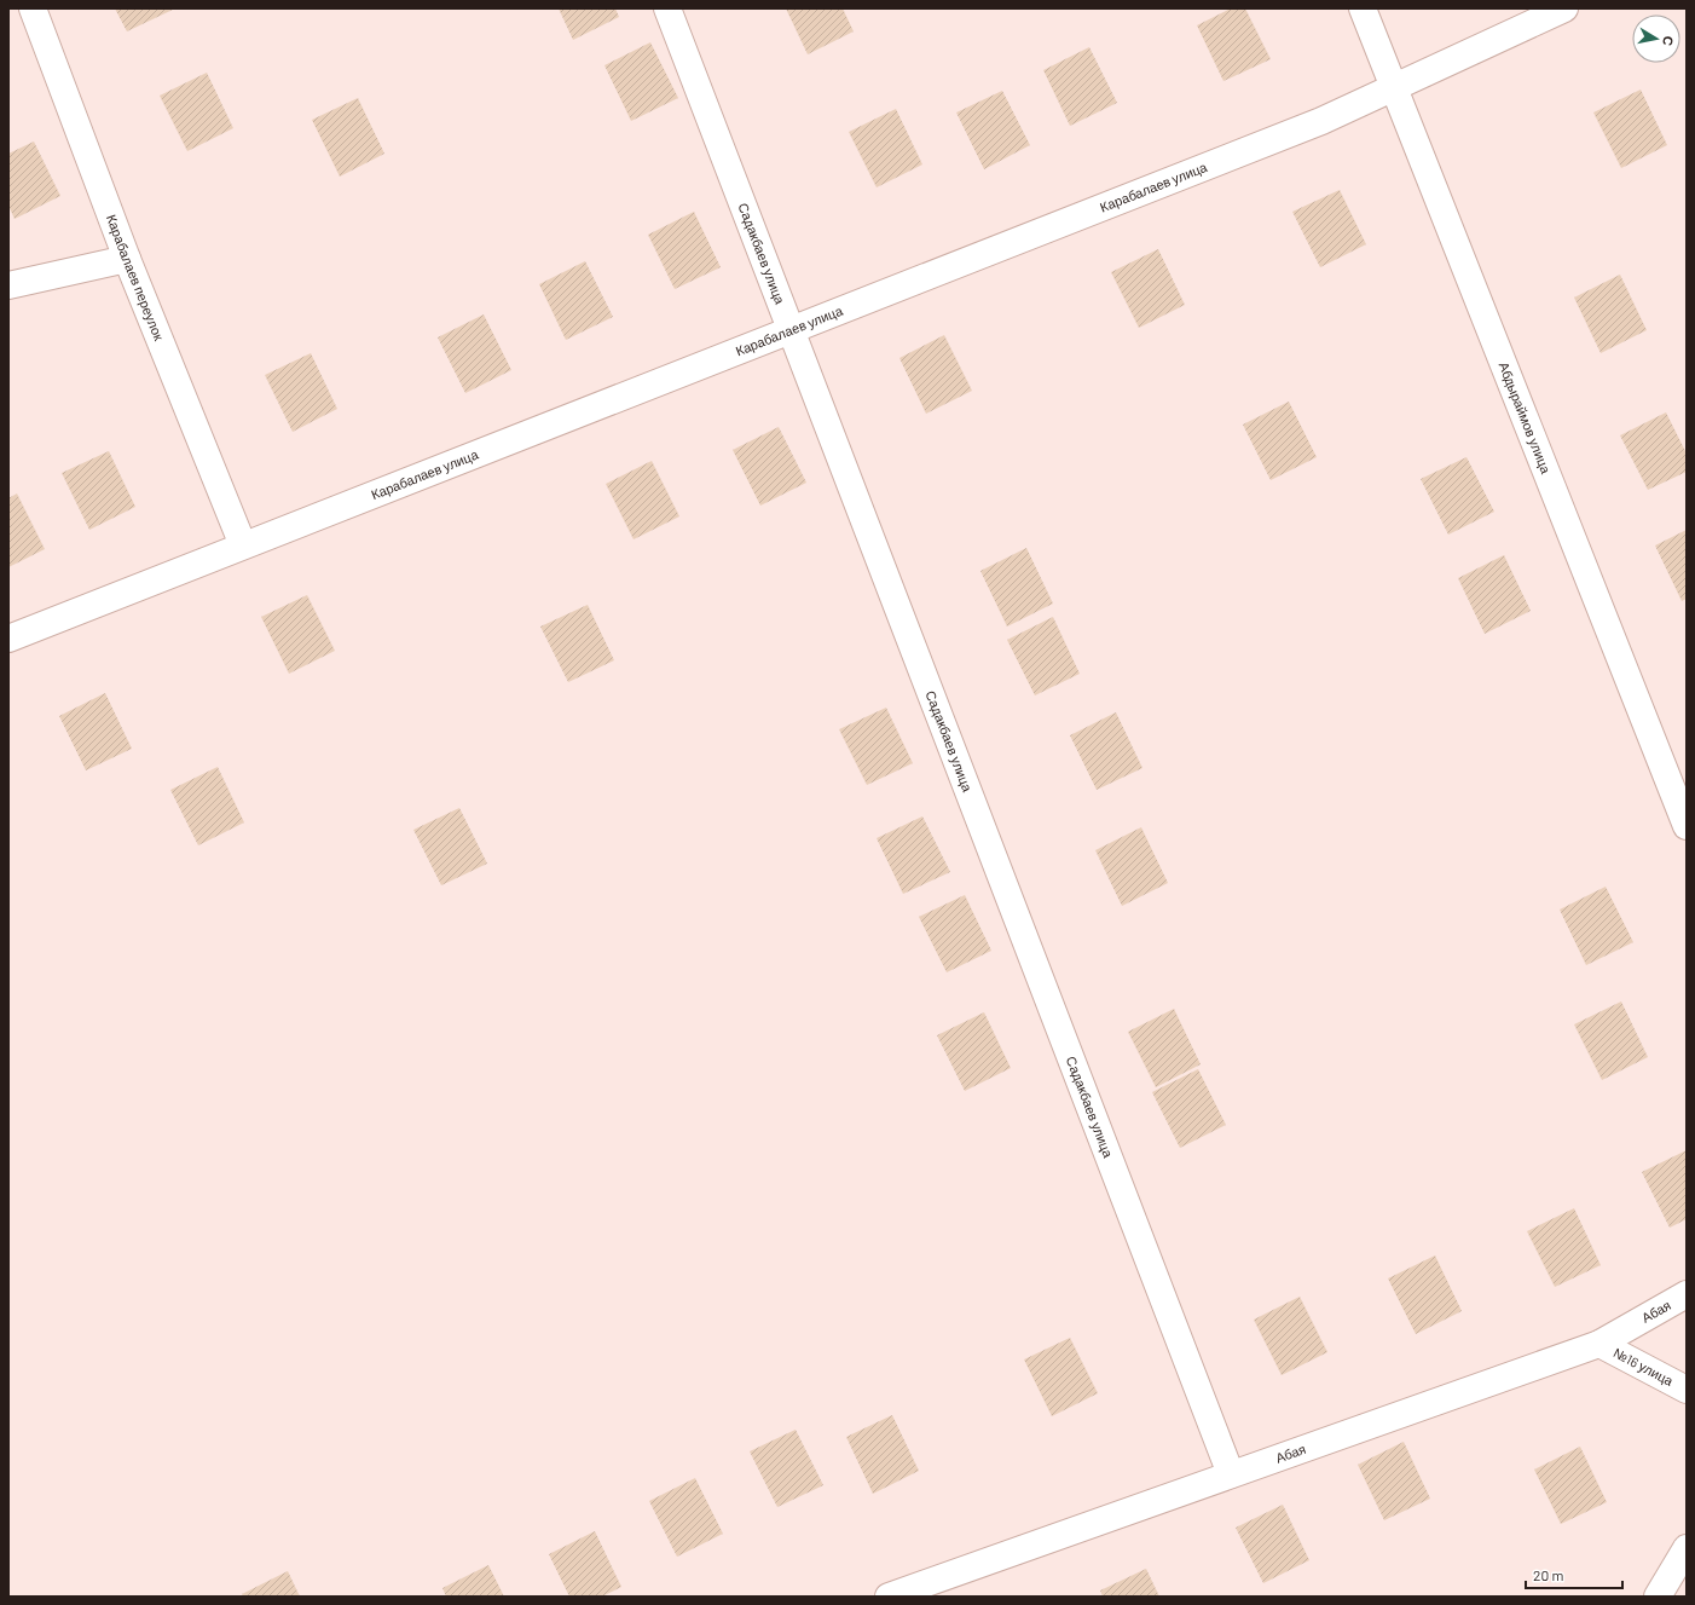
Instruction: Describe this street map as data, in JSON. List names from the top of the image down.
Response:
{
  "streets": {
    "street": [
      "Карабалаев улица",
      "Садакбаев улица",
      "Карабалаев переулок",
      "Абдыраймов улица",
      "Абая",
      "№16 улица"
    ]
  },
  "crossings": [
    ["Карабалаев улица", "Садакбаев улица"],
    ["Карабалаев улица", "Карабалаев переулок"],
    ["Карабалаев улица", "Абдыраймов улица"],
    ["Садакбаев улица", "Абая"],
    ["Абая", "№16 улица"]
  ],
  "scale_bar": "20 m",
  "north": "right"
}
